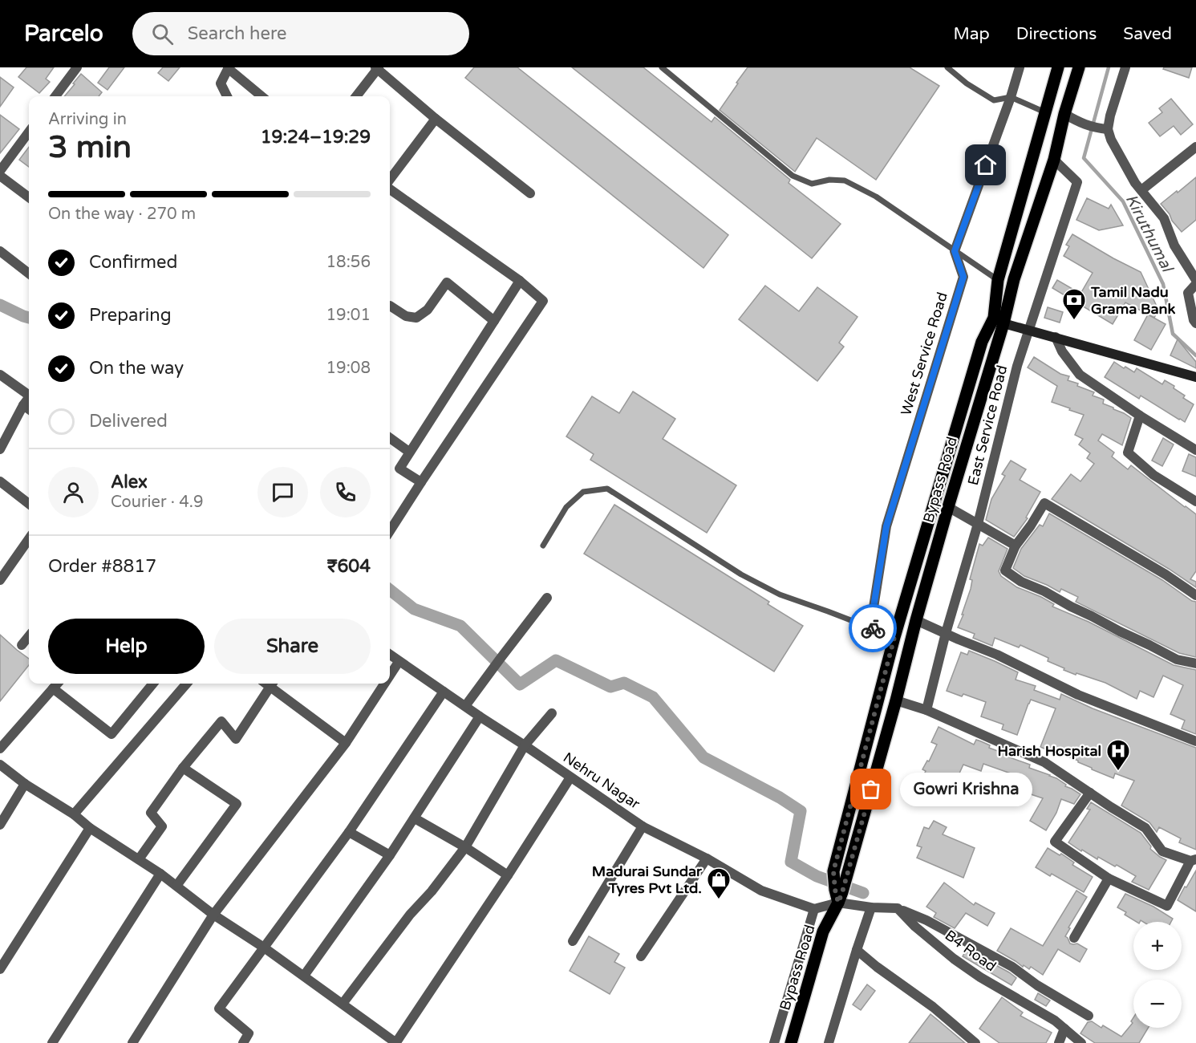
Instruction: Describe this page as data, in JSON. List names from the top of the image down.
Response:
{
  "streets": {
    "main road": ["Bypass Road"],
    "street": [
      "West Service Road",
      "East Service Road",
      "Nehru Nagar",
      "B4 Road"
    ]
  },
  "crossings": [
    ["East Service Road", "Bypass Road"]
  ],
  "water": ["Kiruthumal"],
  "places": {
    "bank": ["Tamil Nadu Grama Bank"],
    "hospital": ["Harish Hospital"],
    "other": ["Gowri Krishna"],
    "shop": ["Madurai Sundar Tyres Pvt Ltd."]
  },
  "page": {
    "header": "Parcelo",
    "search": "Search here",
    "nav": ["Map", "Directions", "Saved"],
    "heading": ["3 min", "Arriving in", "19:24–19:29"],
    "panel": [
      "Alex",
      "Courier · 4.9",
      "Order #8817",
      "₹604"
    ],
    "bar": "On the way · 270 m",
    "list": [
      ["Confirmed", "18:56"],
      ["Preparing", "19:01"],
      ["On the way", "19:08"],
      "Delivered"
    ],
    "buttons": ["Help", "Share"],
    "bubble": "Gowri Krishna",
    "map_buttons": ["+", "−"]
  }
}
